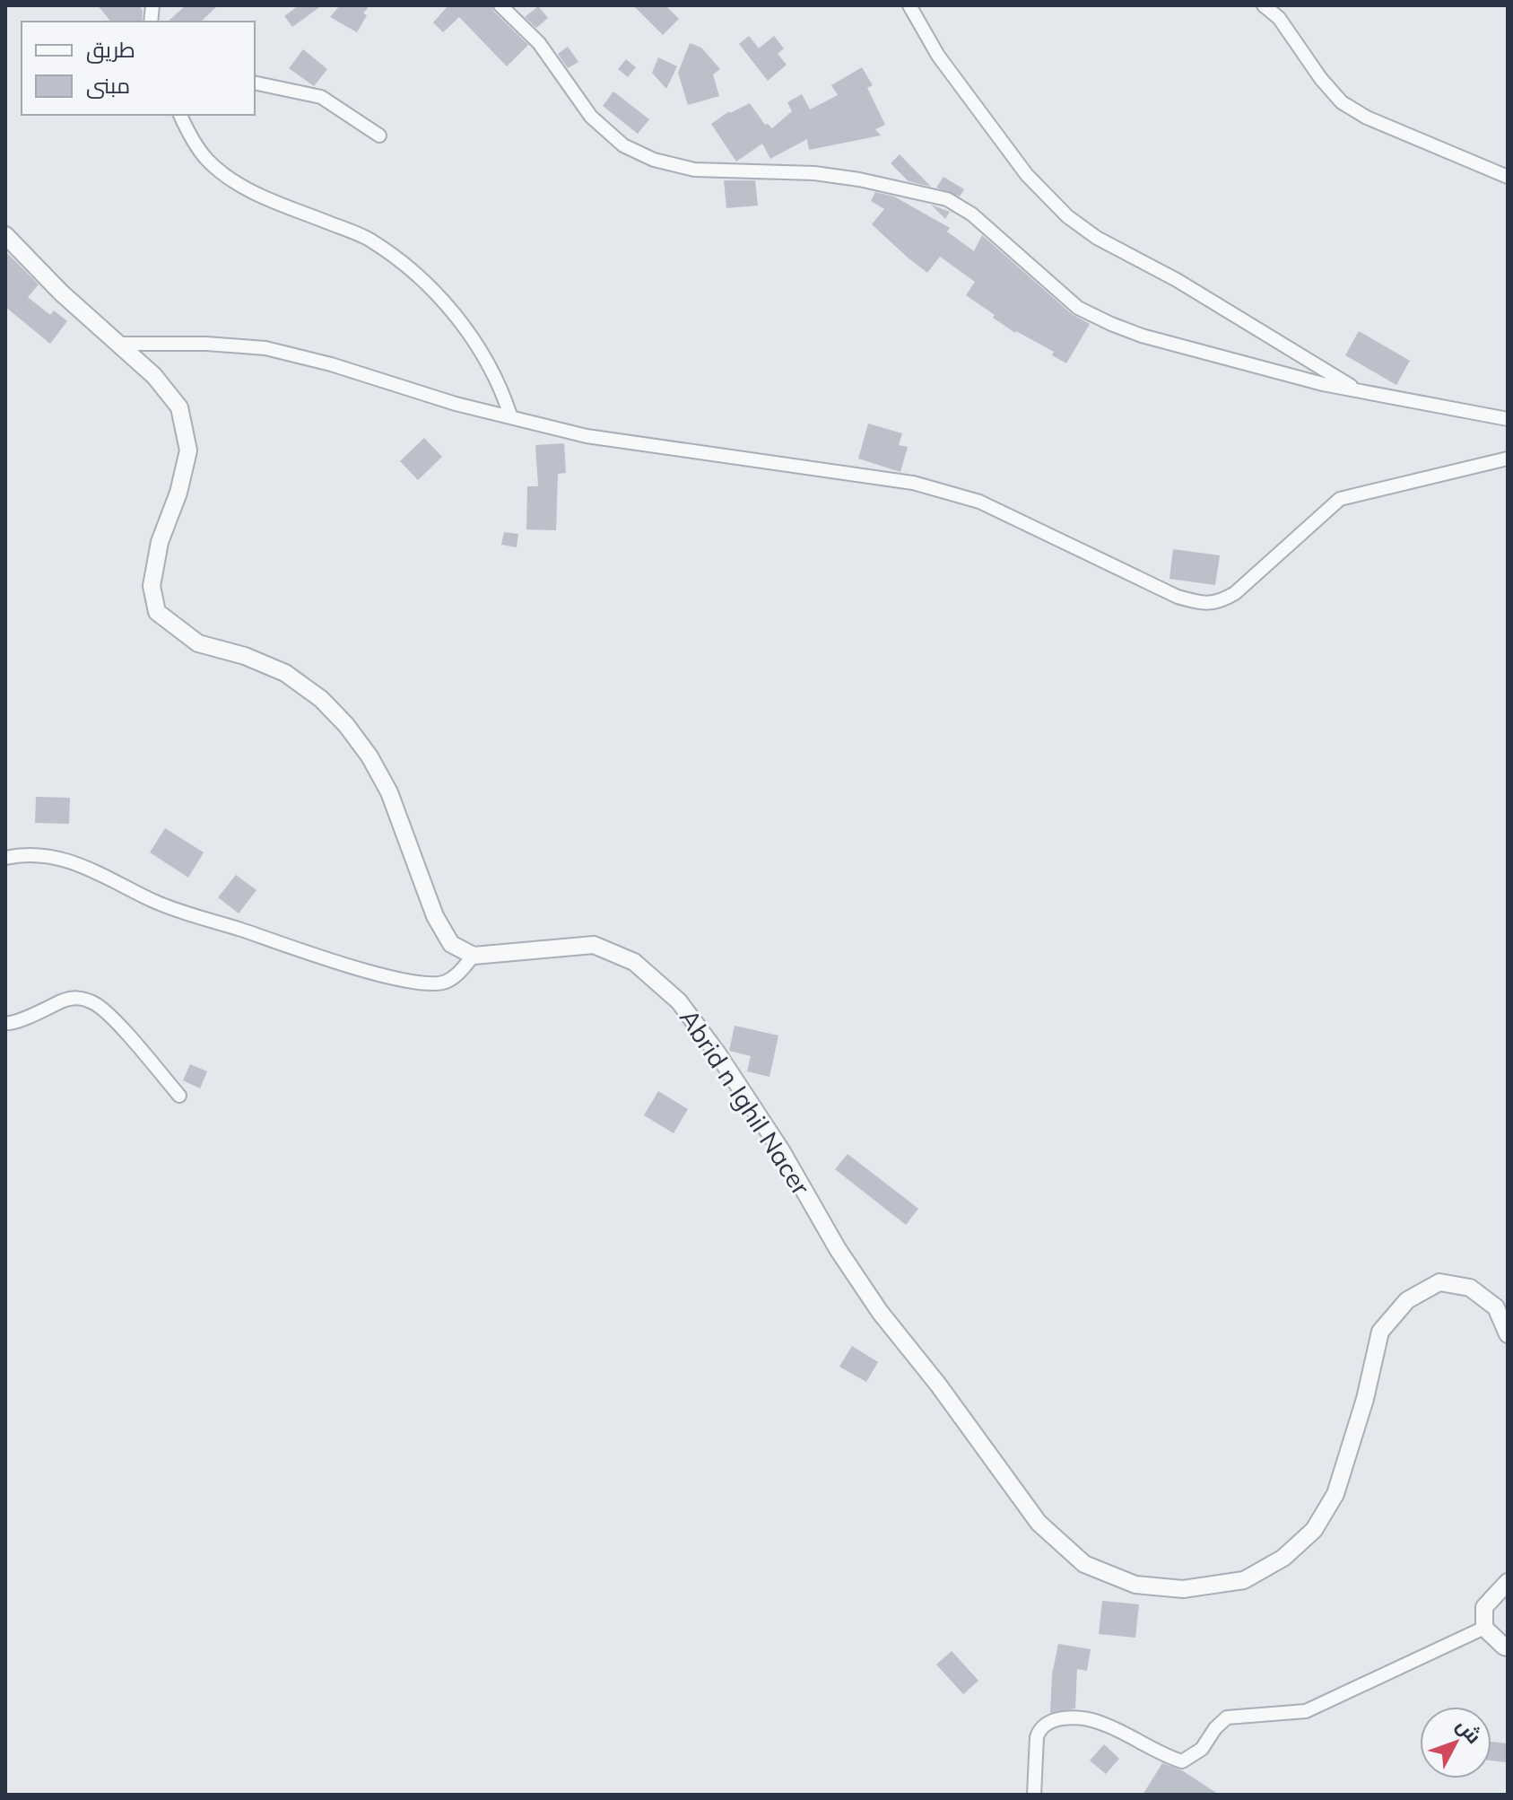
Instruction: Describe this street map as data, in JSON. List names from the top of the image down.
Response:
{
  "streets": {
    "street": ["Abrid n Ighil Nacer"]
  },
  "legend": ["طريق", "مبنى"],
  "north": "top right"
}
